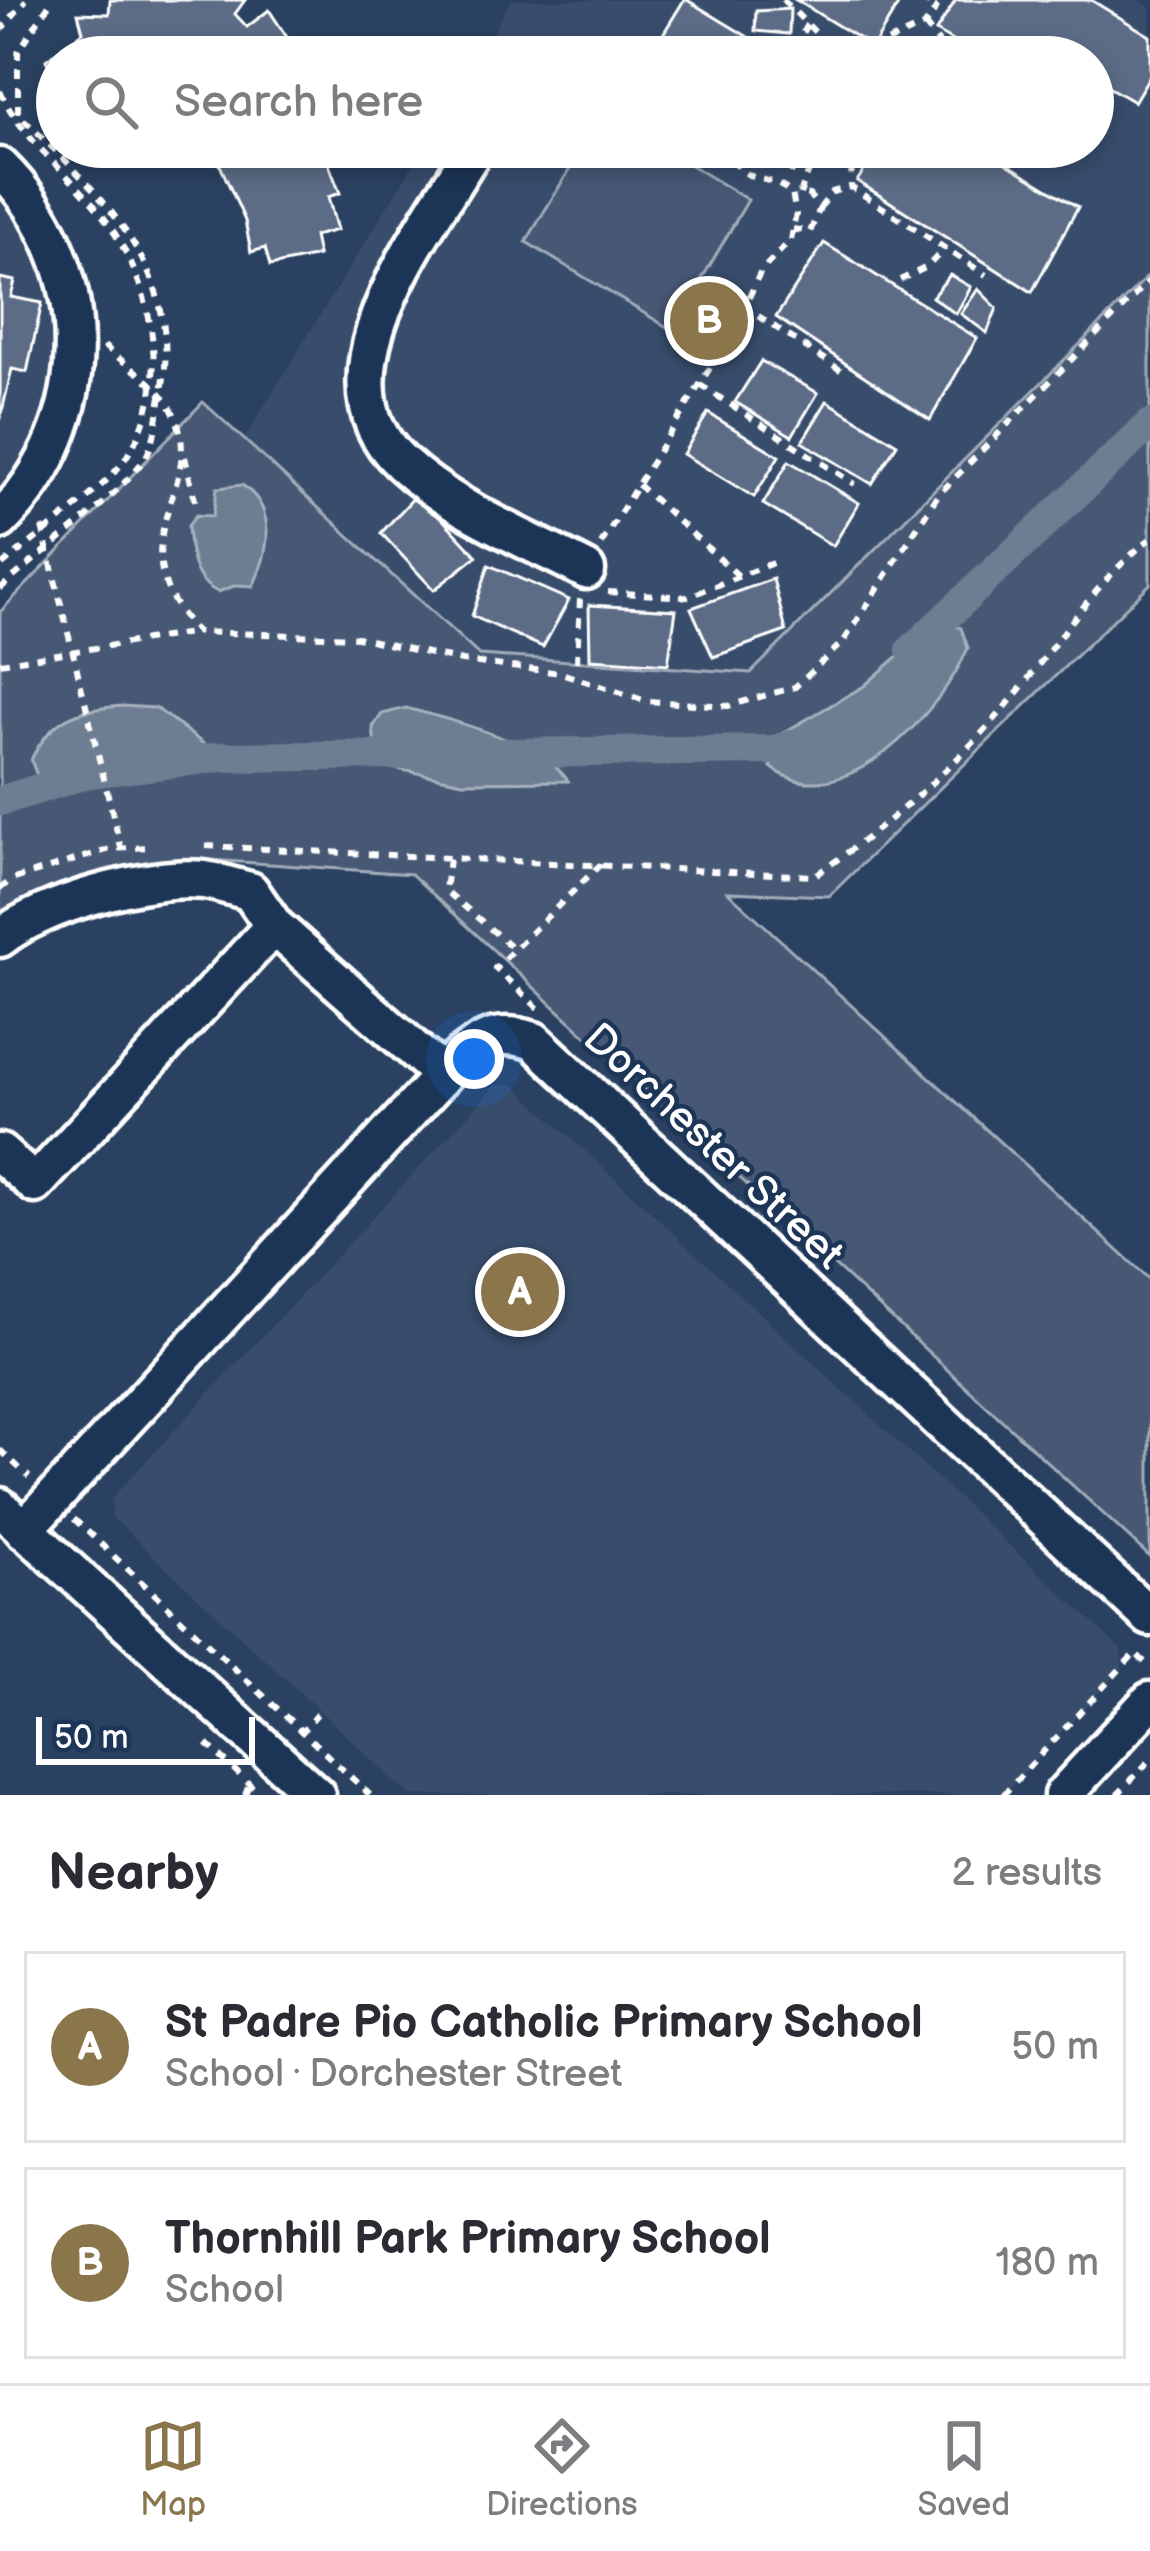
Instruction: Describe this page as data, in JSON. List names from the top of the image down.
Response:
{
  "streets": {
    "street": ["Dorchester Street"]
  },
  "scale_bar": "50 m",
  "page": {
    "search": "Search here",
    "pins": ["B", "A"],
    "scale": "50 m",
    "heading": ["Nearby", "2 results"],
    "list": [
      {
        "mark": "A",
        "name": "St Padre Pio Catholic Primary School",
        "note": "School · Dorchester Street",
        "value": "50 m"
      },
      {
        "mark": "B",
        "name": "Thornhill Park Primary School",
        "note": "School",
        "value": "180 m"
      }
    ],
    "nav": ["Map", "Directions", "Saved"]
  }
}
